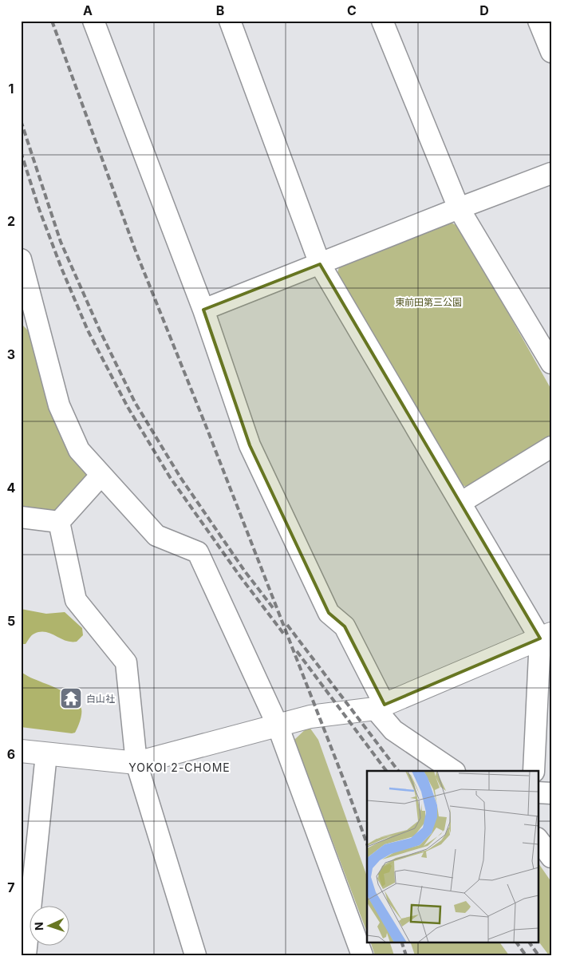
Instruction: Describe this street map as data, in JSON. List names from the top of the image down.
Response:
{
  "districts": ["YOKOI 2-CHOME"],
  "parks": ["東前田第三公園"],
  "places": {
    "temple": ["白山社"]
  },
  "north": "left",
  "grid": {
    "columns": [
      "A",
      "B",
      "C",
      "D"
    ],
    "rows": [
      "1",
      "2",
      "3",
      "4",
      "5",
      "6",
      "7"
    ]
  }
}
